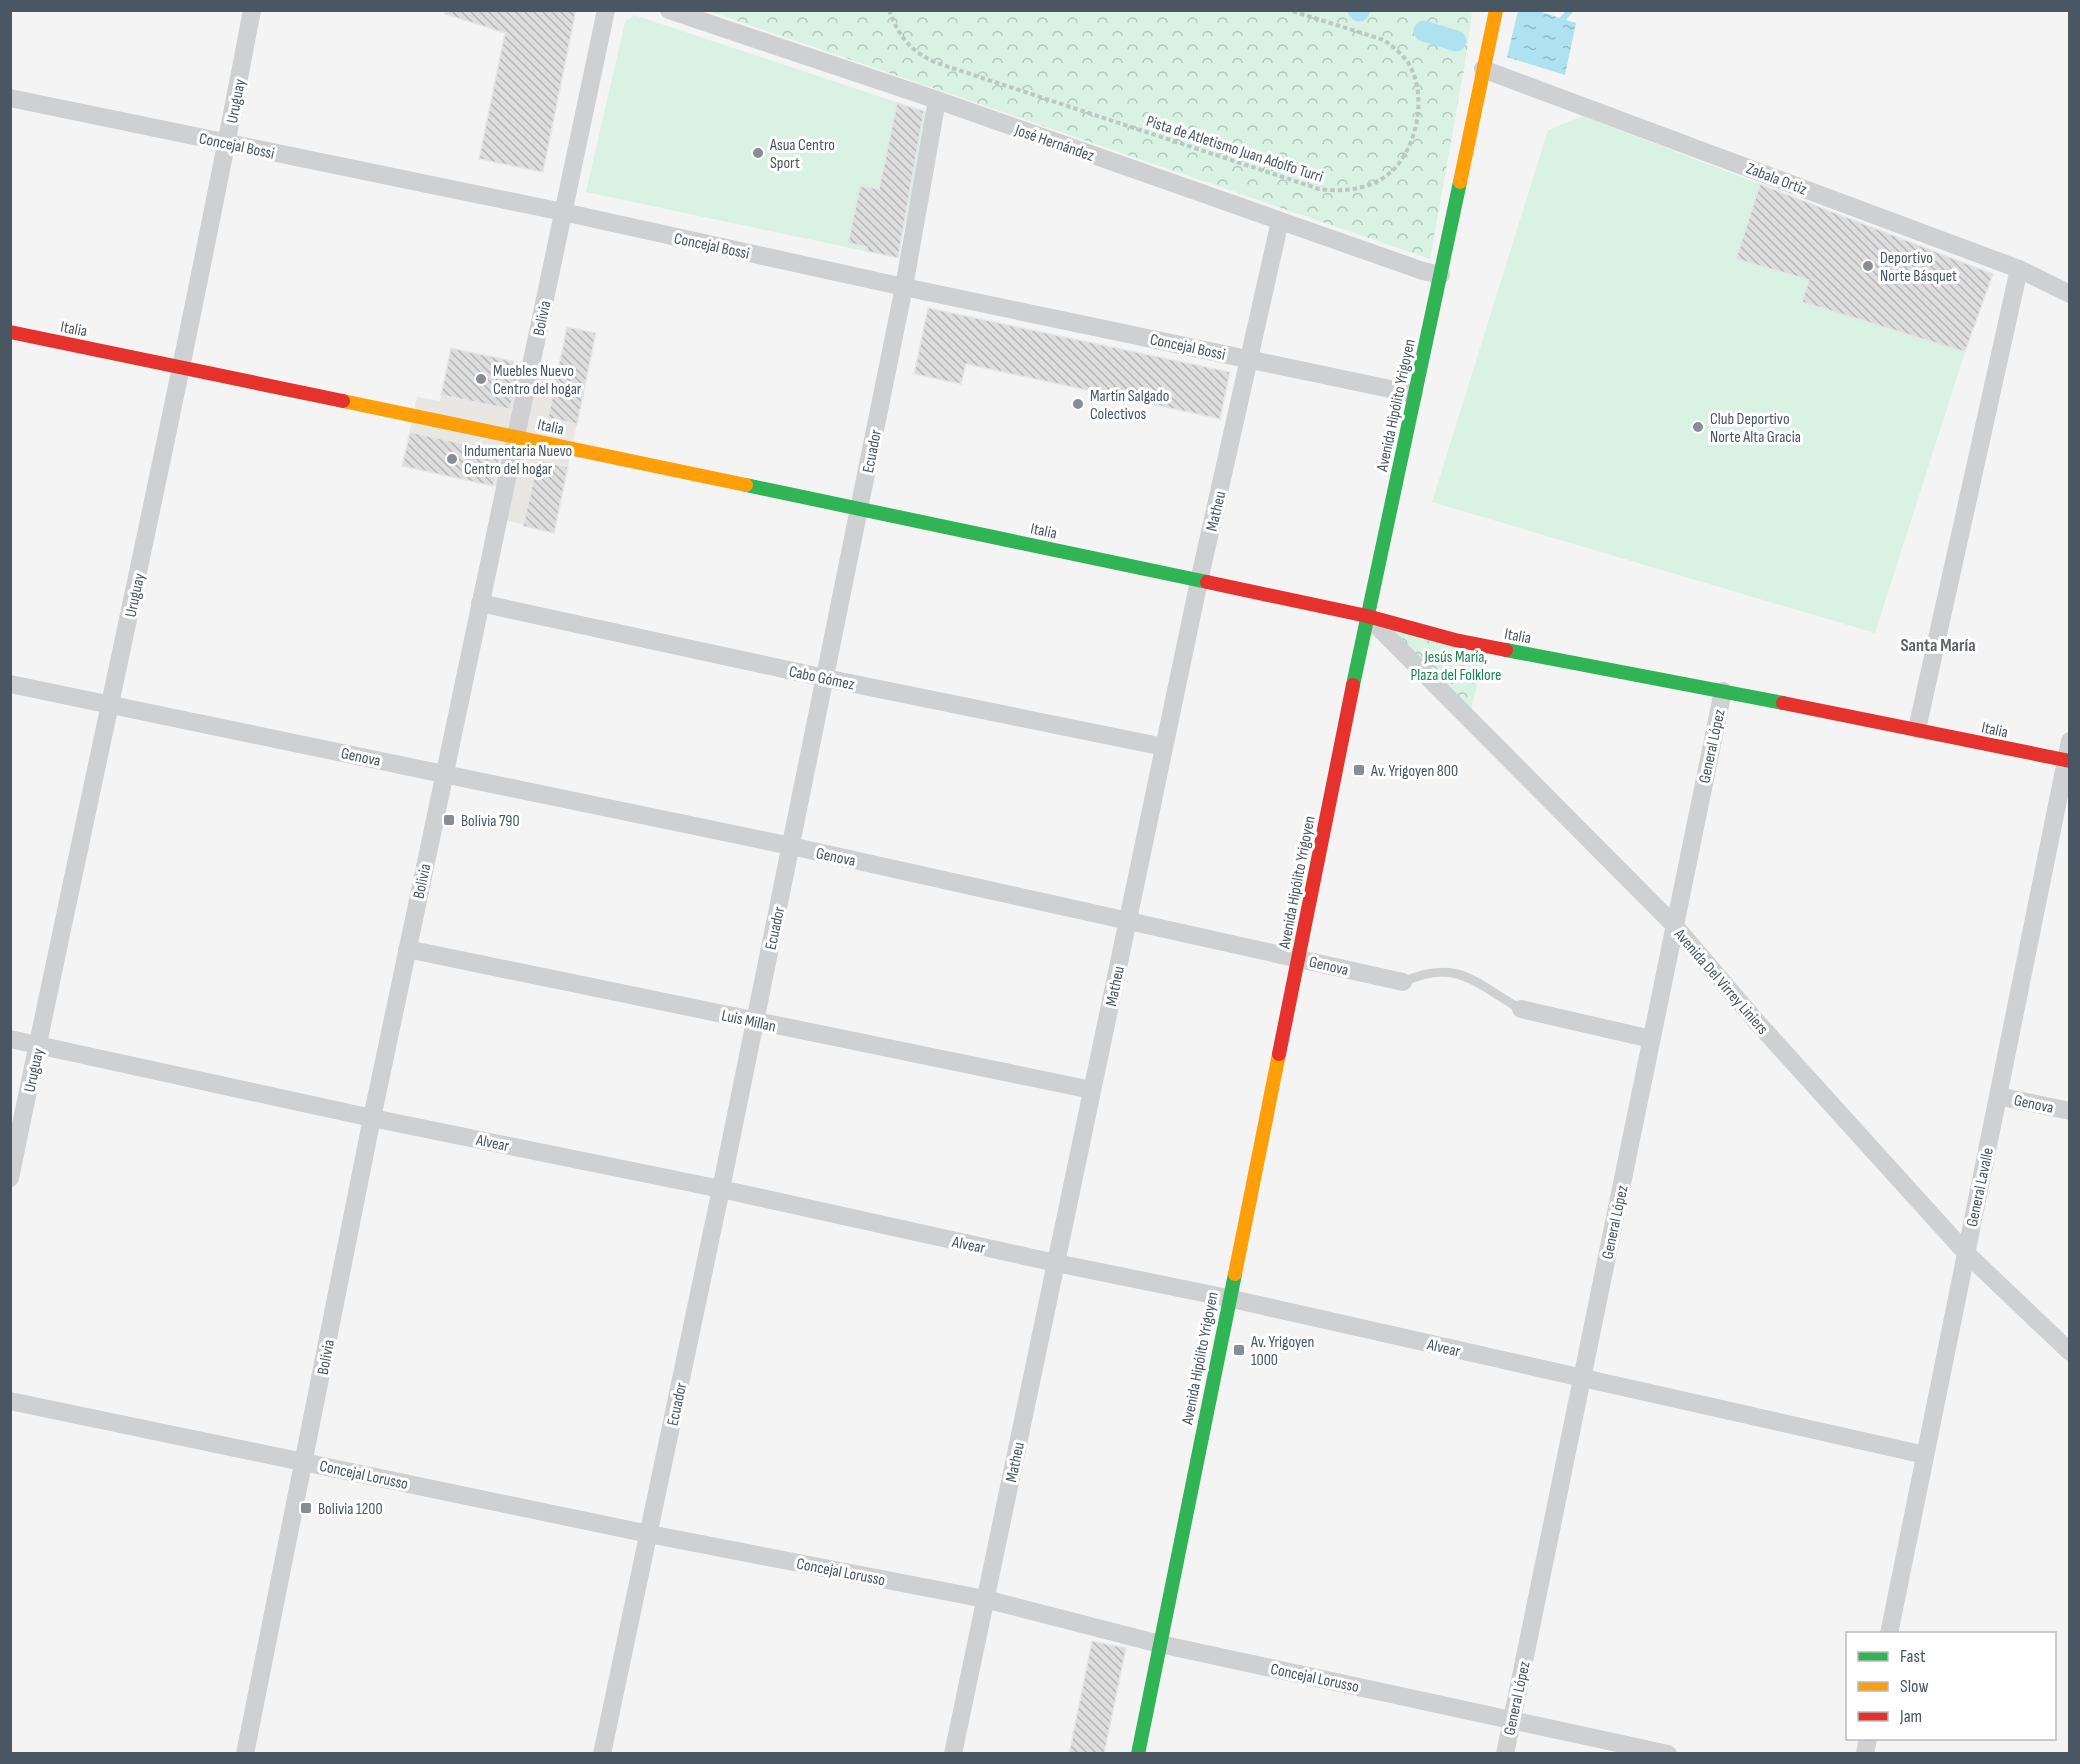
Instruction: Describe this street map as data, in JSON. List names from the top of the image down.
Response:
{
  "streets": {
    "street": [
      "Uruguay",
      "José Hernández",
      "Concejal Bossi",
      "Zabala Ortiz",
      "Bolivia",
      "Italia",
      "Avenida Hipólito Yrigoyen",
      "Ecuador",
      "Matheu",
      "Cabo Gómez",
      "General López",
      "Genova",
      "Avenida Del Virrey Liniers",
      "Luis Millan",
      "Alvear",
      "General Lavalle",
      "Concejal Lorusso"
    ],
    "path": ["Pista de Atletismo Juan Adolfo Turri"]
  },
  "crossings": [
    ["Uruguay", "Concejal Bossi"],
    ["Uruguay", "Italia"],
    ["Uruguay", "Genova"],
    ["Uruguay", "Alvear"],
    ["José Hernández", "Avenida Hipólito Yrigoyen"],
    ["José Hernández", "Ecuador"],
    ["José Hernández", "Matheu"],
    ["Concejal Bossi", "Bolivia"],
    ["Concejal Bossi", "Avenida Hipólito Yrigoyen"],
    ["Concejal Bossi", "Ecuador"],
    ["Concejal Bossi", "Matheu"],
    ["Zabala Ortiz", "Avenida Hipólito Yrigoyen"],
    ["Bolivia", "Italia"],
    ["Bolivia", "Cabo Gómez"],
    ["Bolivia", "Genova"],
    ["Bolivia", "Luis Millan"],
    ["Bolivia", "Alvear"],
    ["Bolivia", "Concejal Lorusso"],
    ["Italia", "Avenida Hipólito Yrigoyen"],
    ["Italia", "Ecuador"],
    ["Italia", "Matheu"],
    ["Italia", "General López"],
    ["Italia", "Avenida Del Virrey Liniers"],
    ["Italia", "General Lavalle"],
    ["Avenida Hipólito Yrigoyen", "Genova"],
    ["Avenida Hipólito Yrigoyen", "Avenida Del Virrey Liniers"],
    ["Avenida Hipólito Yrigoyen", "Alvear"],
    ["Avenida Hipólito Yrigoyen", "Concejal Lorusso"],
    ["Ecuador", "Cabo Gómez"],
    ["Ecuador", "Genova"],
    ["Ecuador", "Luis Millan"],
    ["Ecuador", "Alvear"],
    ["Ecuador", "Concejal Lorusso"],
    ["Matheu", "Cabo Gómez"],
    ["Matheu", "Genova"],
    ["Matheu", "Luis Millan"],
    ["Matheu", "Alvear"],
    ["Matheu", "Concejal Lorusso"],
    ["General López", "Genova"],
    ["General López", "Avenida Del Virrey Liniers"],
    ["General López", "Alvear"],
    ["General López", "Concejal Lorusso"],
    ["Genova", "General Lavalle"],
    ["Avenida Del Virrey Liniers", "General Lavalle"],
    ["Alvear", "General Lavalle"]
  ],
  "districts": ["Santa María"],
  "parks": ["Jesús María, Plaza del Folklore"],
  "places": {
    "other": [
      "Asua Centro Sport",
      "Deportivo Norte Básquet",
      "Muebles Nuevo Centro del hogar",
      "Martin Salgado Colectivos",
      "Club Deportivo Norte Alta Gracia",
      "Indumentaria Nuevo Centro del hogar"
    ],
    "transit": [
      "Av. Yrigoyen 800",
      "Bolivia 790",
      "Av. Yrigoyen 1000",
      "Bolivia 1200"
    ]
  },
  "legend": ["Fast", "Slow", "Jam"]
}
